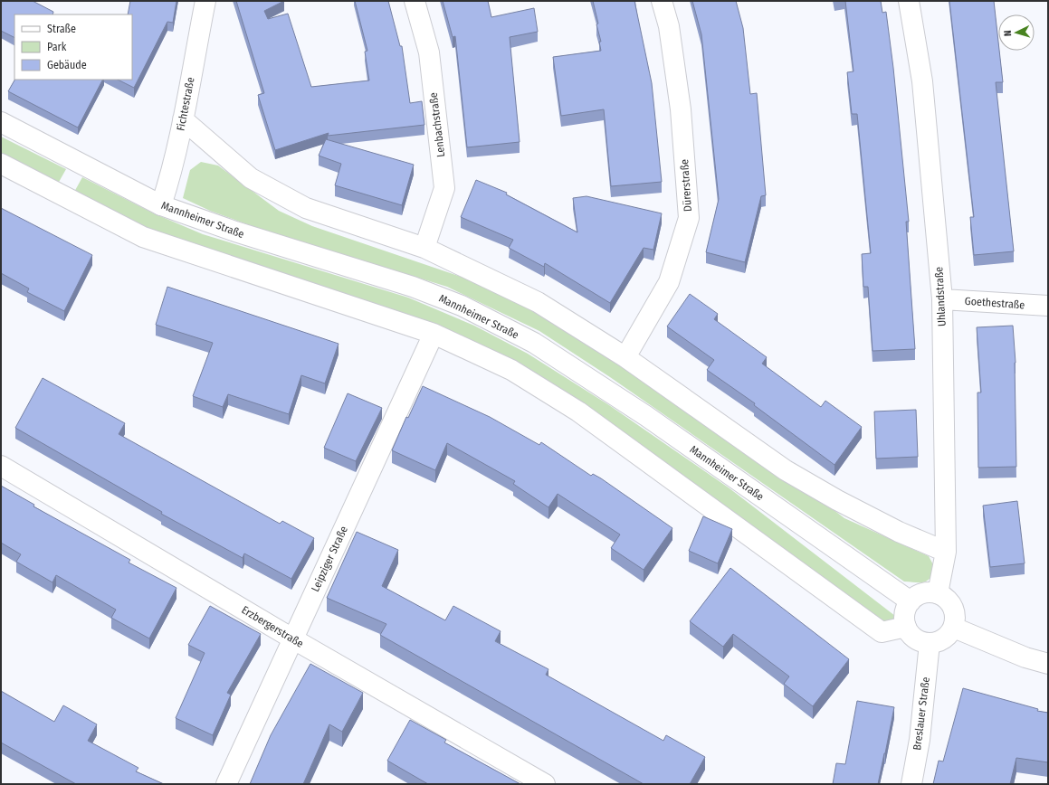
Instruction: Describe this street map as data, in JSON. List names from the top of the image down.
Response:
{
  "streets": {
    "street": [
      "Fichtestraße",
      "Lenbachstraße",
      "Dürerstraße",
      "Mannheimer Straße",
      "Uhlandstraße",
      "Goethestraße",
      "Leipziger Straße",
      "Erzbergerstraße",
      "Breslauer Straße"
    ]
  },
  "crossings": [
    ["Fichtestraße", "Mannheimer Straße"],
    ["Mannheimer Straße", "Uhlandstraße"],
    ["Mannheimer Straße", "Breslauer Straße"],
    ["Uhlandstraße", "Goethestraße"],
    ["Uhlandstraße", "Breslauer Straße"],
    ["Leipziger Straße", "Erzbergerstraße"]
  ],
  "legend": ["Straße", "Park", "Gebäude"],
  "north": "left"
}
